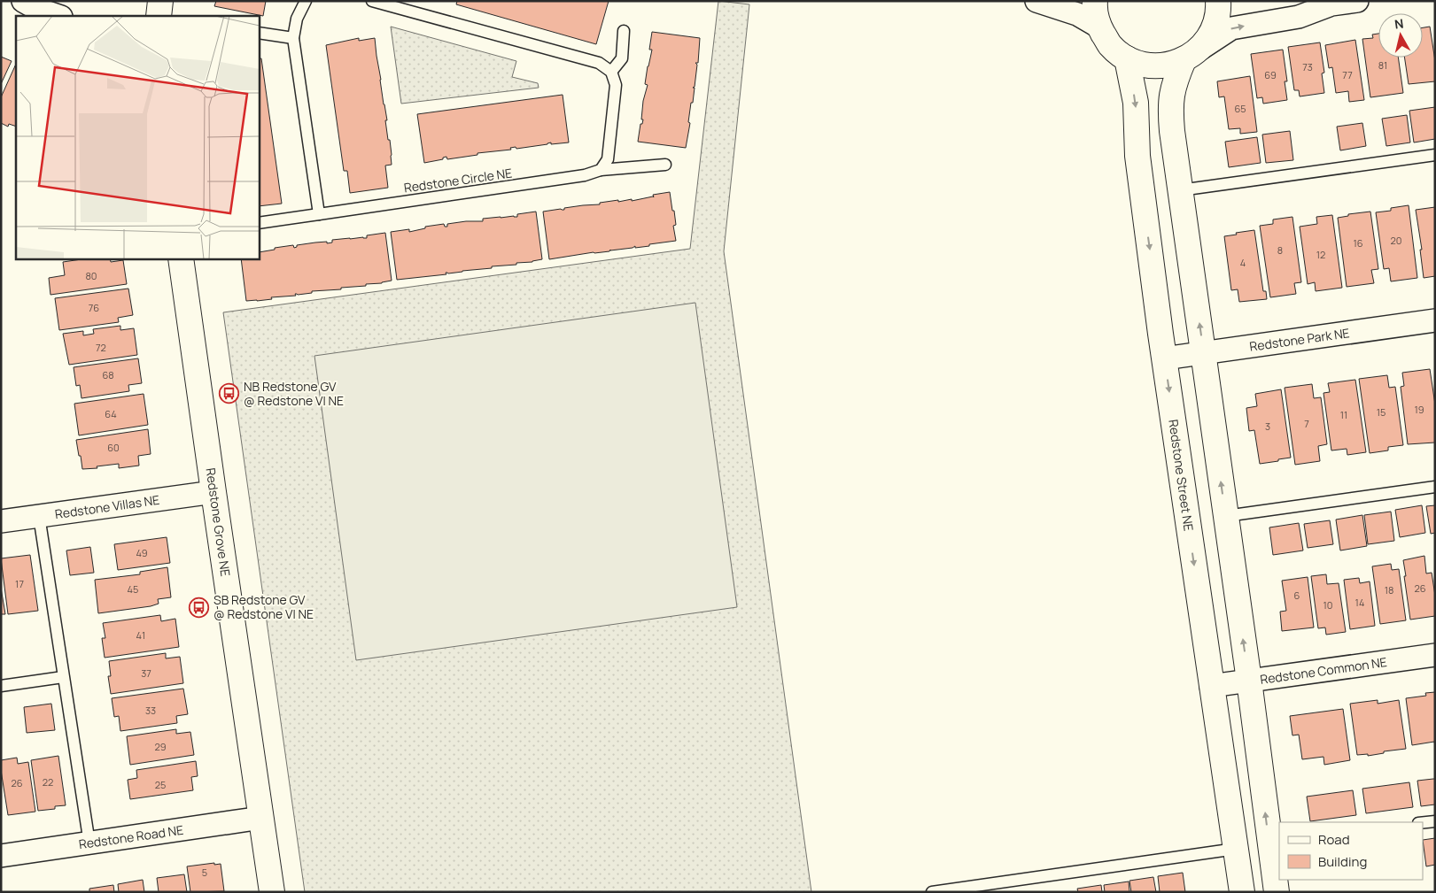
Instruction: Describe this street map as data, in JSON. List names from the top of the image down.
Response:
{
  "streets": {
    "street": [
      "Redstone Park NE",
      "Redstone Street NE",
      "Redstone Villas NE",
      "Redstone Grove NE",
      "Redstone Common NE",
      "Redstone Road NE"
    ],
    "lane": ["Redstone Circle NE"]
  },
  "crossings": [
    ["Redstone Park NE", "Redstone Street NE"],
    ["Redstone Street NE", "Redstone Common NE"],
    ["Redstone Villas NE", "Redstone Grove NE"],
    ["Redstone Grove NE", "Redstone Road NE"]
  ],
  "places": {
    "bus stop": ["NB Redstone GV @ Redstone VI NE", "SB Redstone GV @ Redstone VI NE"]
  },
  "house_numbers": [
    "81",
    "73",
    "69",
    "77",
    "65",
    "20",
    "16",
    "8",
    "12",
    "4",
    "80",
    "76",
    "72",
    "68",
    "19",
    "15",
    "64",
    "11",
    "7",
    "3",
    "60",
    "49",
    "17",
    "26",
    "45",
    "18",
    "6",
    "14",
    "10",
    "41",
    "37",
    "33",
    "29",
    "22",
    "26",
    "25",
    "5"
  ],
  "legend": ["Road", "Building"],
  "north": "top"
}
